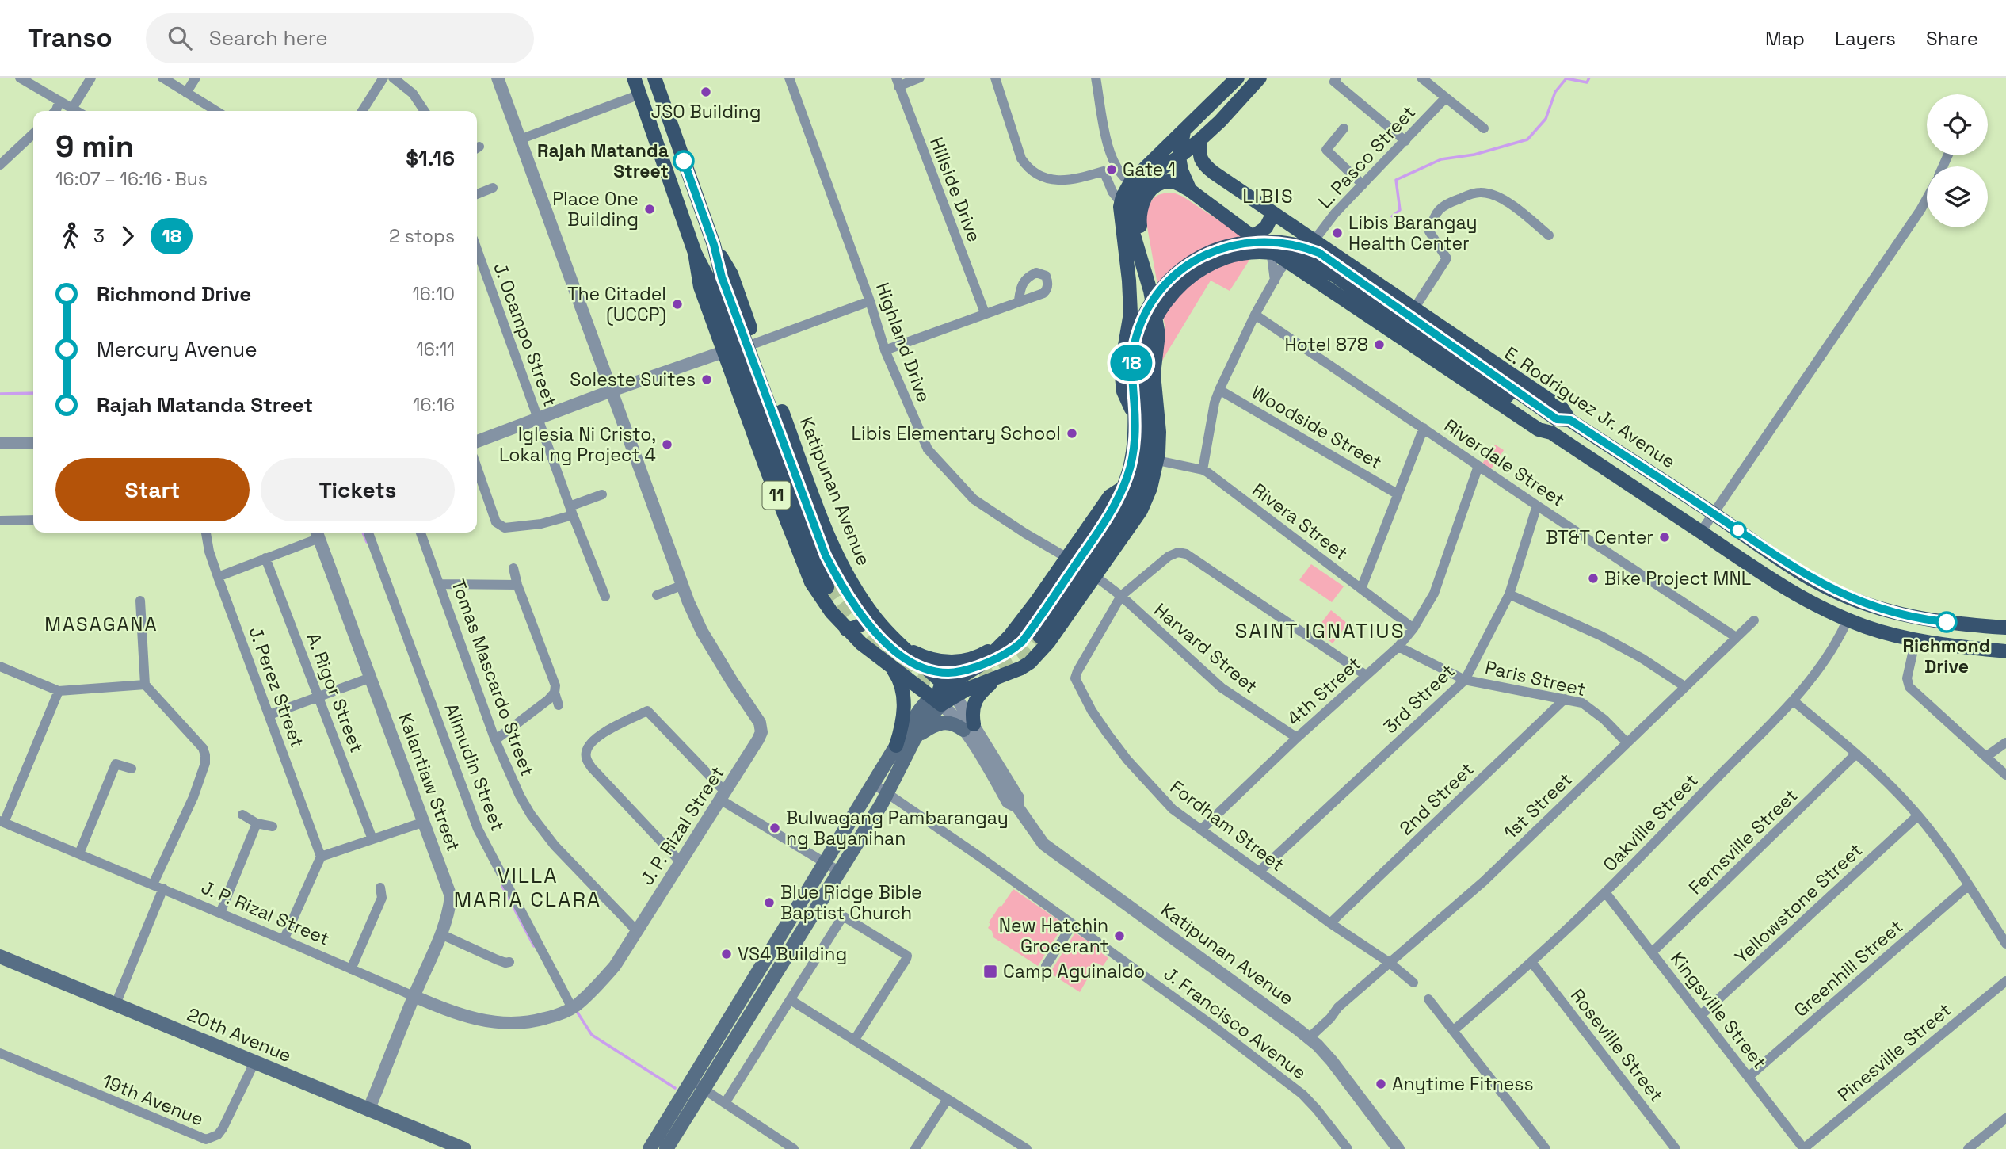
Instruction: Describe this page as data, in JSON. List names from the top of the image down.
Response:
{
  "streets": {
    "main road": [
      "E. Rodriguez Jr. Avenue",
      "Katipunan Avenue",
      "11",
      "20th Avenue"
    ],
    "street": [
      "L. Pasco Street",
      "Hillside Drive",
      "J. Ocampo Street",
      "Highland Drive",
      "Woodside Street",
      "Riverdale Street",
      "Rivera Street",
      "Harvard Street",
      "Tomas Mascardo Street",
      "Paris Street",
      "J. Perez Street",
      "4th Street",
      "A. Rigor Street",
      "3rd Street",
      "Alimudin Street",
      "Kalantiaw Street",
      "2nd Street",
      "1st Street",
      "Oakville Street",
      "J. P. Rizal Street",
      "Fordham Street",
      "Fernsville Street",
      "Yellowstone Street",
      "Greenhill Street",
      "Kingsville Street",
      "J. Francisco Avenue",
      "Roseville Street",
      "Pinesville Street",
      "19th Avenue"
    ]
  },
  "crossings": [
    ["L. Pasco Street", "E. Rodriguez Jr. Avenue"],
    ["Riverdale Street", "4th Street"],
    ["Riverdale Street", "3rd Street"],
    ["Riverdale Street", "1st Street"],
    ["Katipunan Avenue", "1st Street"],
    ["Rivera Street", "4th Street"],
    ["Harvard Street", "4th Street"],
    ["Harvard Street", "Fordham Street"],
    ["Tomas Mascardo Street", "J. P. Rizal Street"],
    ["Paris Street", "4th Street"],
    ["Paris Street", "3rd Street"],
    ["Paris Street", "2nd Street"],
    ["Paris Street", "1st Street"],
    ["4th Street", "Fordham Street"],
    ["3rd Street", "Fordham Street"],
    ["Alimudin Street", "J. P. Rizal Street"],
    ["Kalantiaw Street", "J. P. Rizal Street"],
    ["Kalantiaw Street", "20th Avenue"],
    ["2nd Street", "Fordham Street"],
    ["1st Street", "Fordham Street"],
    ["Oakville Street", "Kingsville Street"],
    ["Oakville Street", "Roseville Street"],
    ["Fernsville Street", "Kingsville Street"],
    ["Yellowstone Street", "Kingsville Street"],
    ["Greenhill Street", "Kingsville Street"],
    ["Kingsville Street", "Pinesville Street"],
    ["20th Avenue", "19th Avenue"]
  ],
  "districts": [
    "LIBIS",
    "MASAGANA",
    "SAINT IGNATIUS",
    "VILLA MARIA CLARA"
  ],
  "places": {
    "other": [
      "JSO Building",
      "Rajah Matanda Street",
      "Gate 1",
      "Place One Building",
      "Libis Barangay Health Center",
      "The Citadel (UCCP)",
      "Hotel 878",
      "Soleste Suites",
      "Libis Elementary School",
      "Iglesia Ni Cristo, Lokal ng Project 4",
      "BT&T Center",
      "Bike Project MNL",
      "Richmond Drive",
      "Bulwagang Pambarangay ng Bayanihan",
      "Blue Ridge Bible Baptist Church",
      "New Hatchin Grocerant",
      "VS4 Building",
      "Anytime Fitness"
    ],
    "transit": ["Camp Aguinaldo"]
  },
  "lines": ["bus line 18"],
  "page": {
    "header": "Transo",
    "search": "Search here",
    "nav": ["Map", "Layers", "Share"],
    "on_map": "18",
    "heading": ["9 min", "16:07 – 16:16 · Bus", "$1.16"],
    "legs": ["3", "18", "2 stops"],
    "list": [
      {
        "name": "Richmond Drive",
        "value": "16:10"
      },
      {
        "name": "Mercury Avenue",
        "value": "16:11"
      },
      {
        "name": "Rajah Matanda Street",
        "value": "16:16"
      }
    ],
    "buttons": ["Start", "Tickets"]
  }
}
